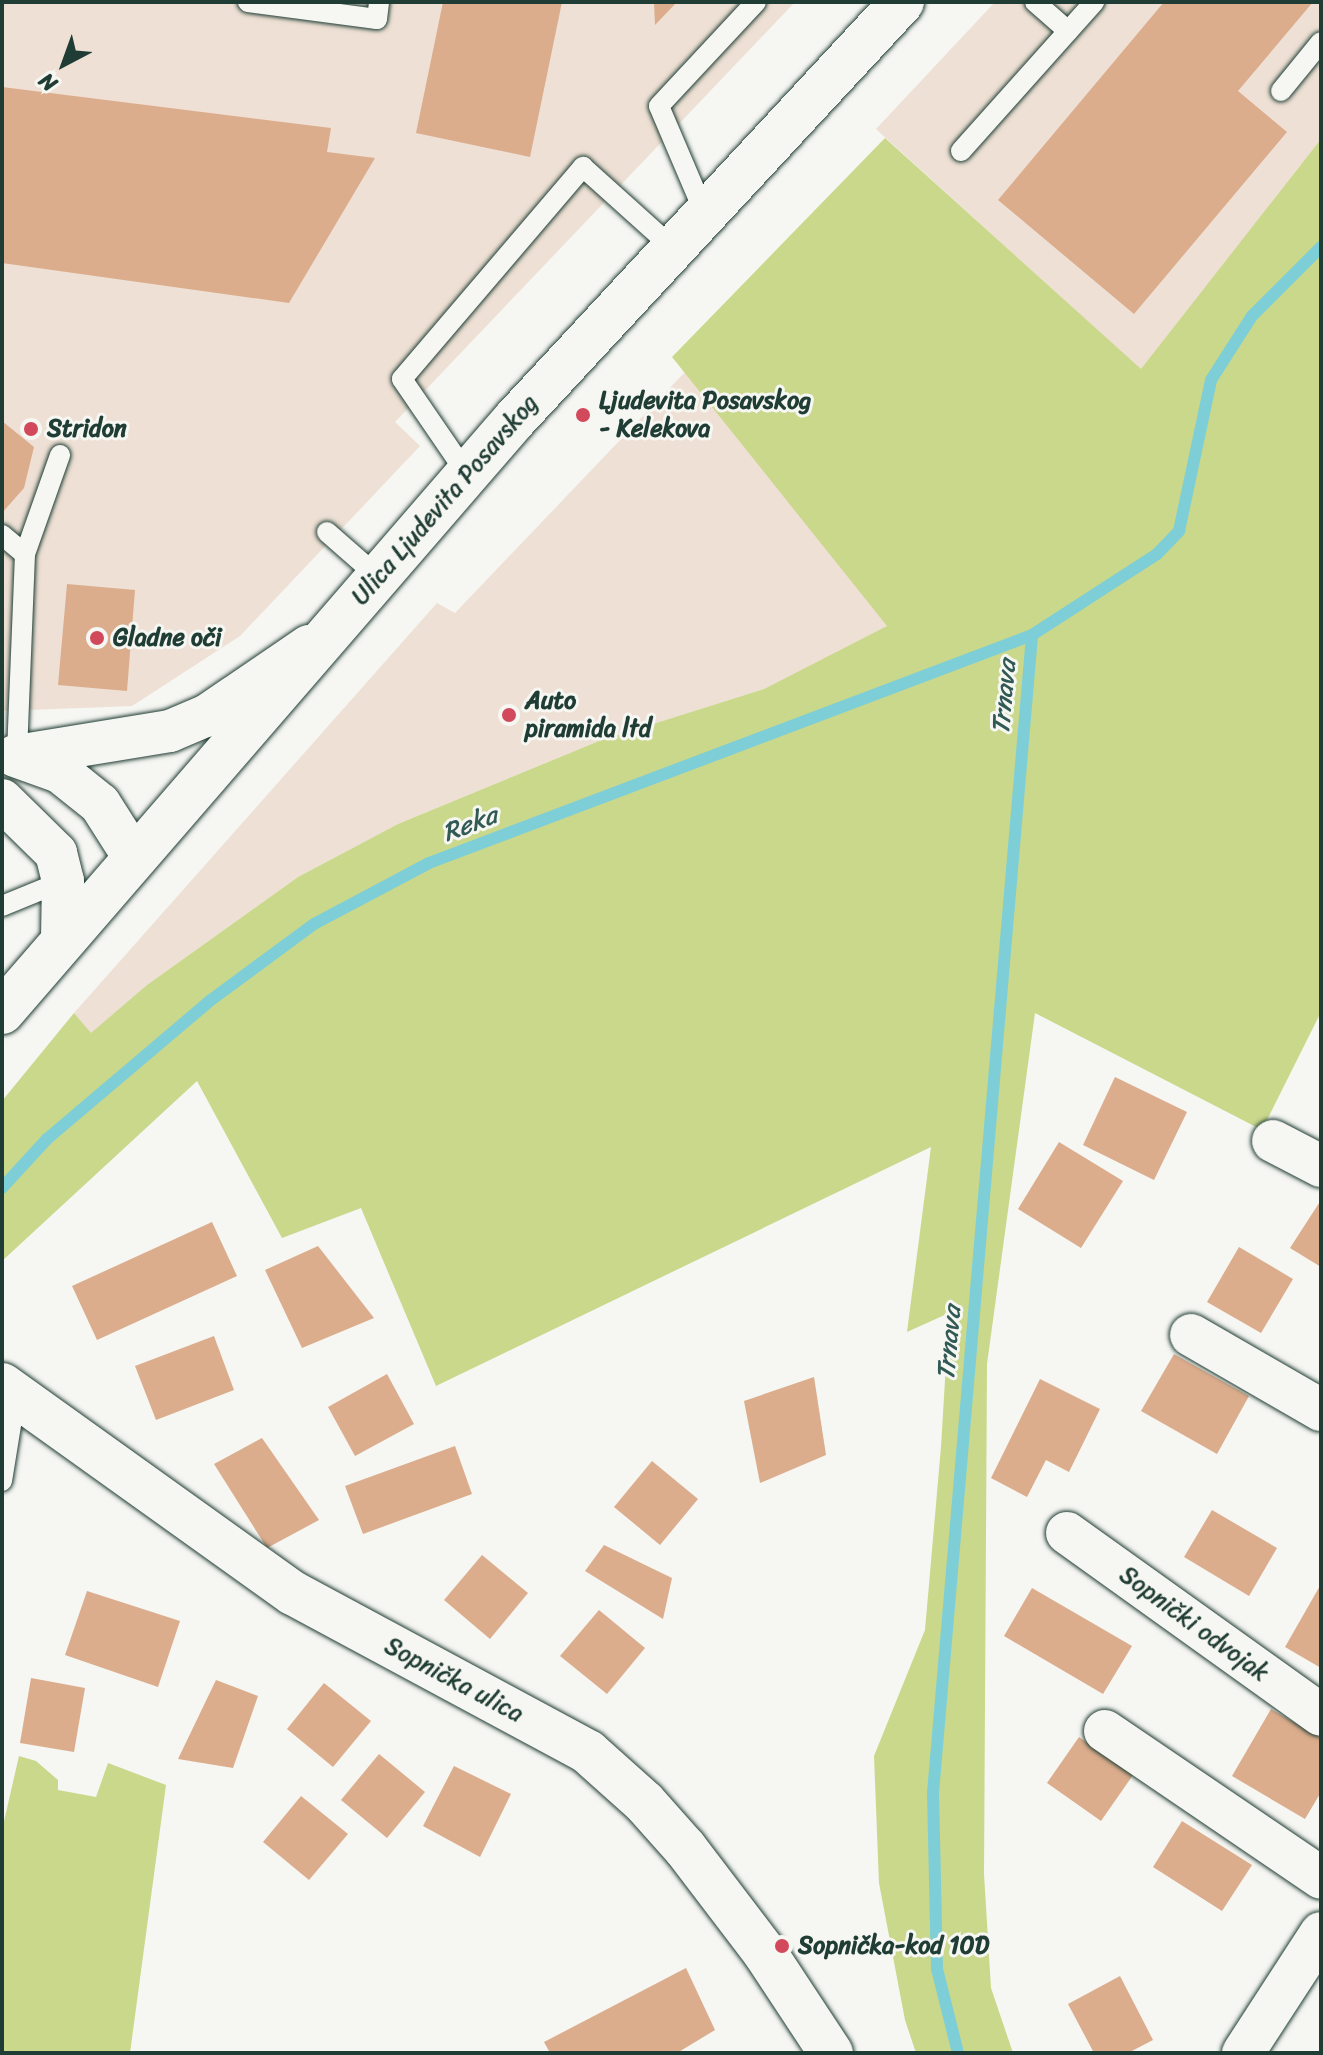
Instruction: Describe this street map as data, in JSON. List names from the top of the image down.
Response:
{
  "streets": {
    "main road": ["Ulica Ljudevita Posavskog", "Sopnička ulica"],
    "street": ["Sopnički odvojak"]
  },
  "water": ["Trnava", "Reka"],
  "places": [
    "Ljudevita Posavskog - Kelekova",
    "Stridon",
    "Gladne oči",
    "Auto piramida ltd",
    "Sopnička-kod 10D"
  ],
  "north": "bottom left"
}
